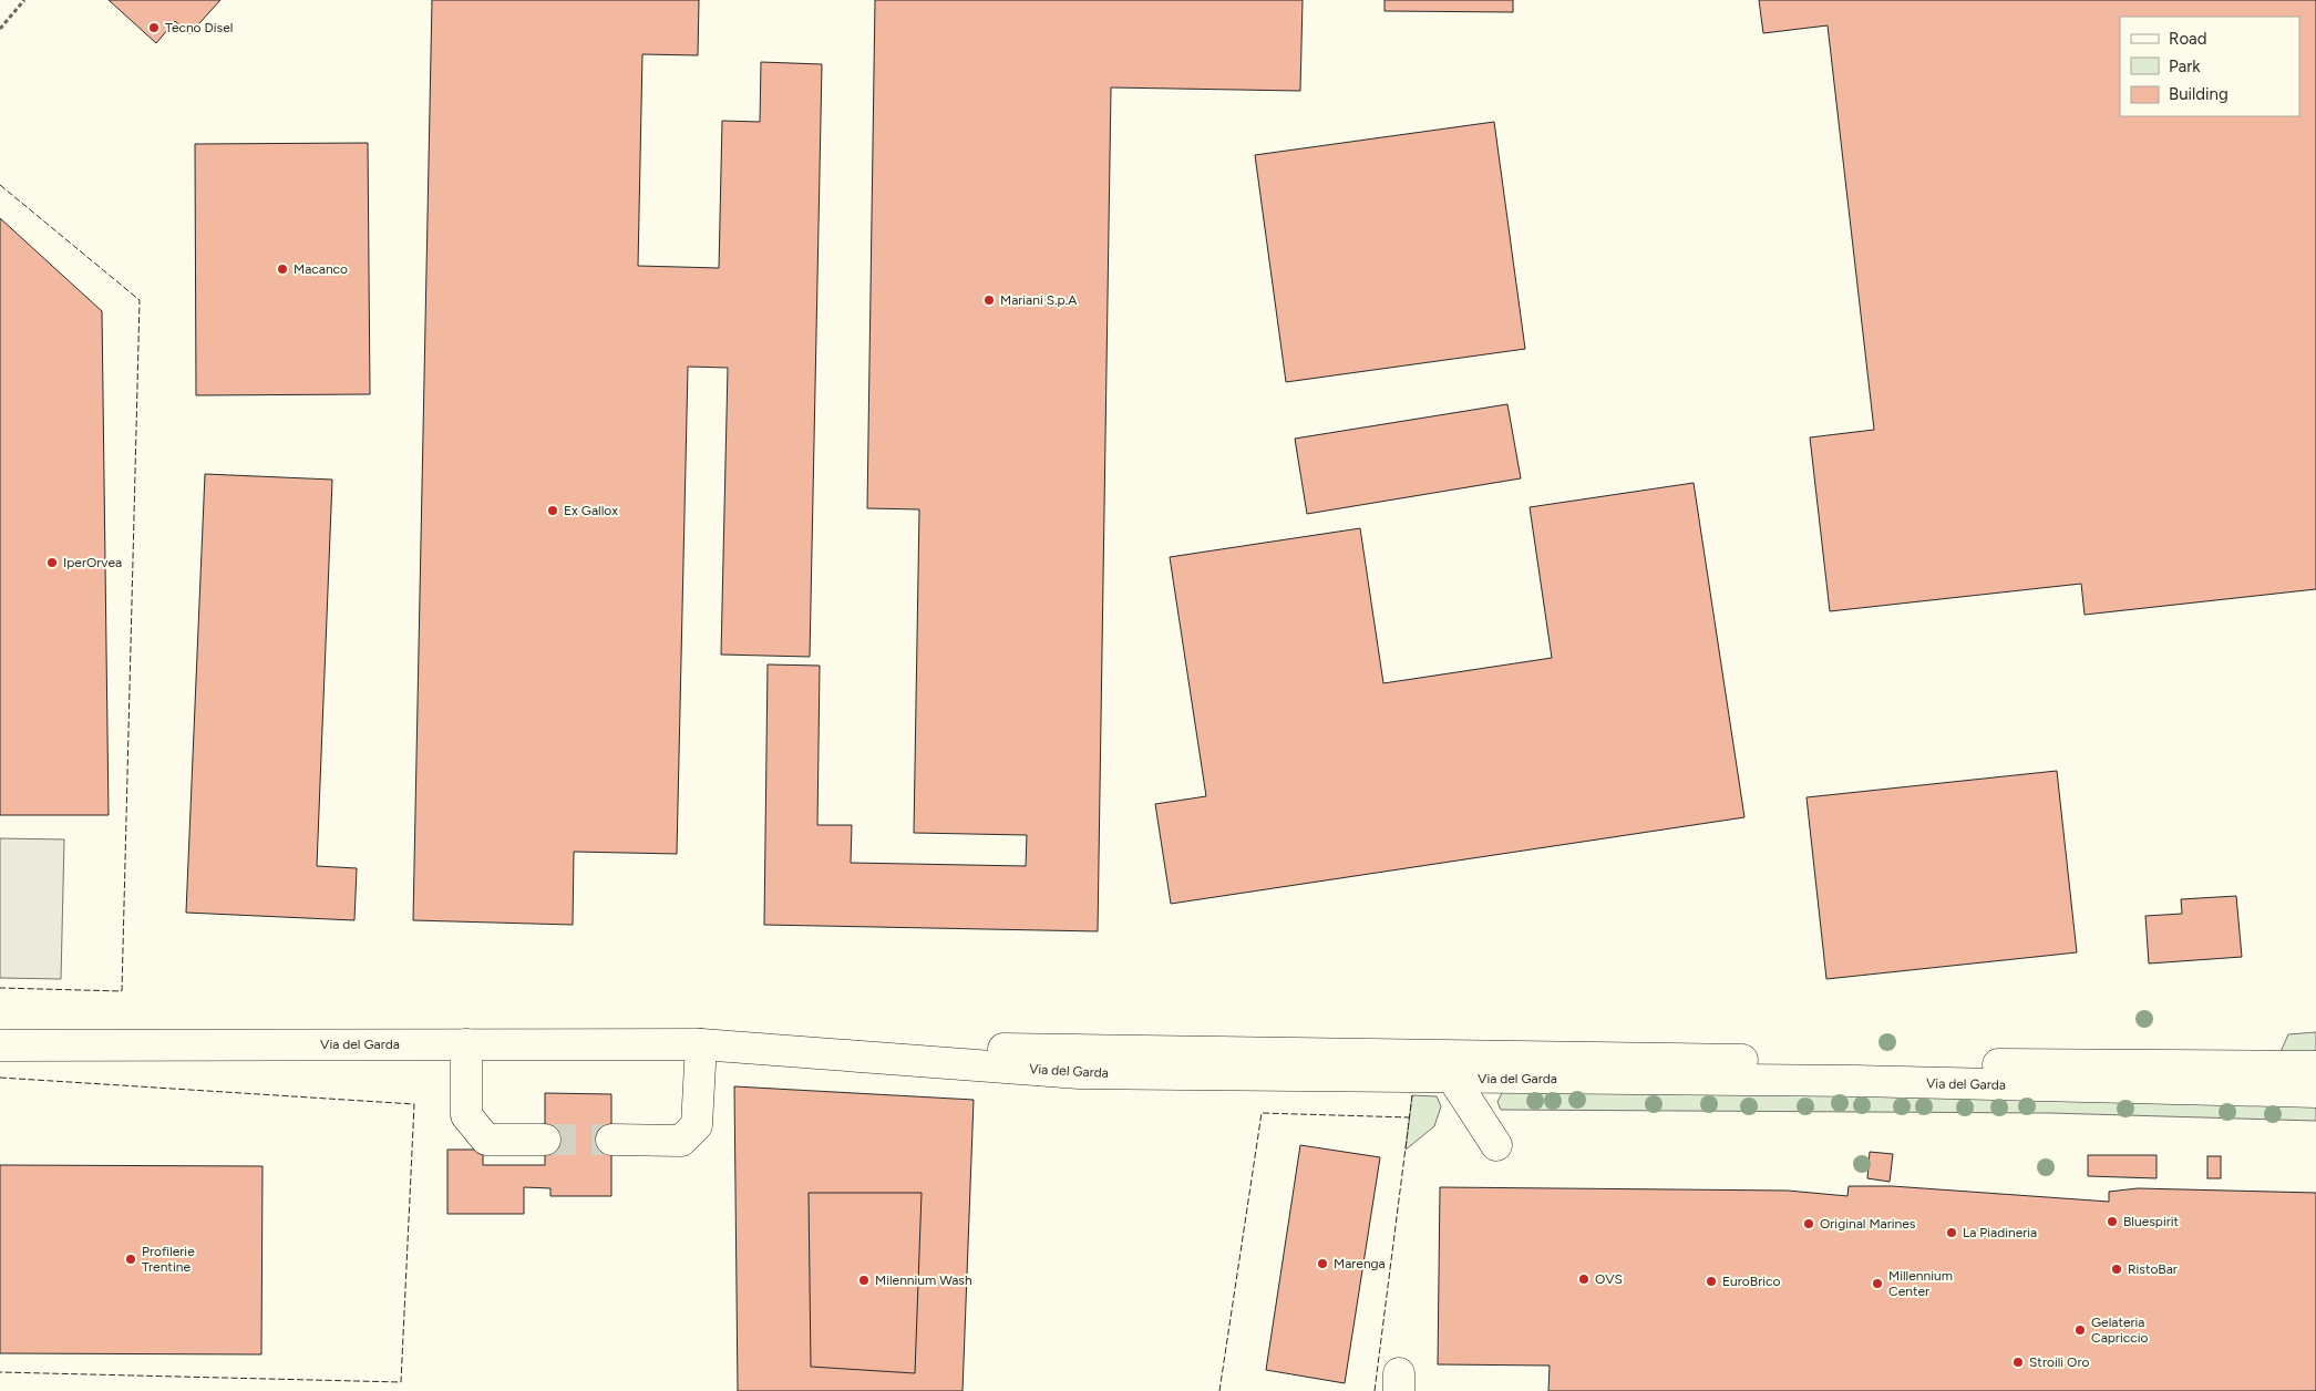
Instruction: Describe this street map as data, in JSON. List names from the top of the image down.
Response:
{
  "streets": {
    "main road": ["Via del Garda"]
  },
  "places": [
    "Tecno Disel",
    "Macanco",
    "Mariani S.p.A",
    "Ex Gallox",
    "IperOrvea",
    "Bluespirit",
    "Original Marines",
    "La Piadineria",
    "Profilerie Trentine",
    "Marenga",
    "RistoBar",
    "OVS",
    "Milennium Wash",
    "EuroBrico",
    "Millennium Center",
    "Gelateria Capriccio",
    "Stroili Oro"
  ],
  "legend": ["Road", "Park", "Building"]
}
